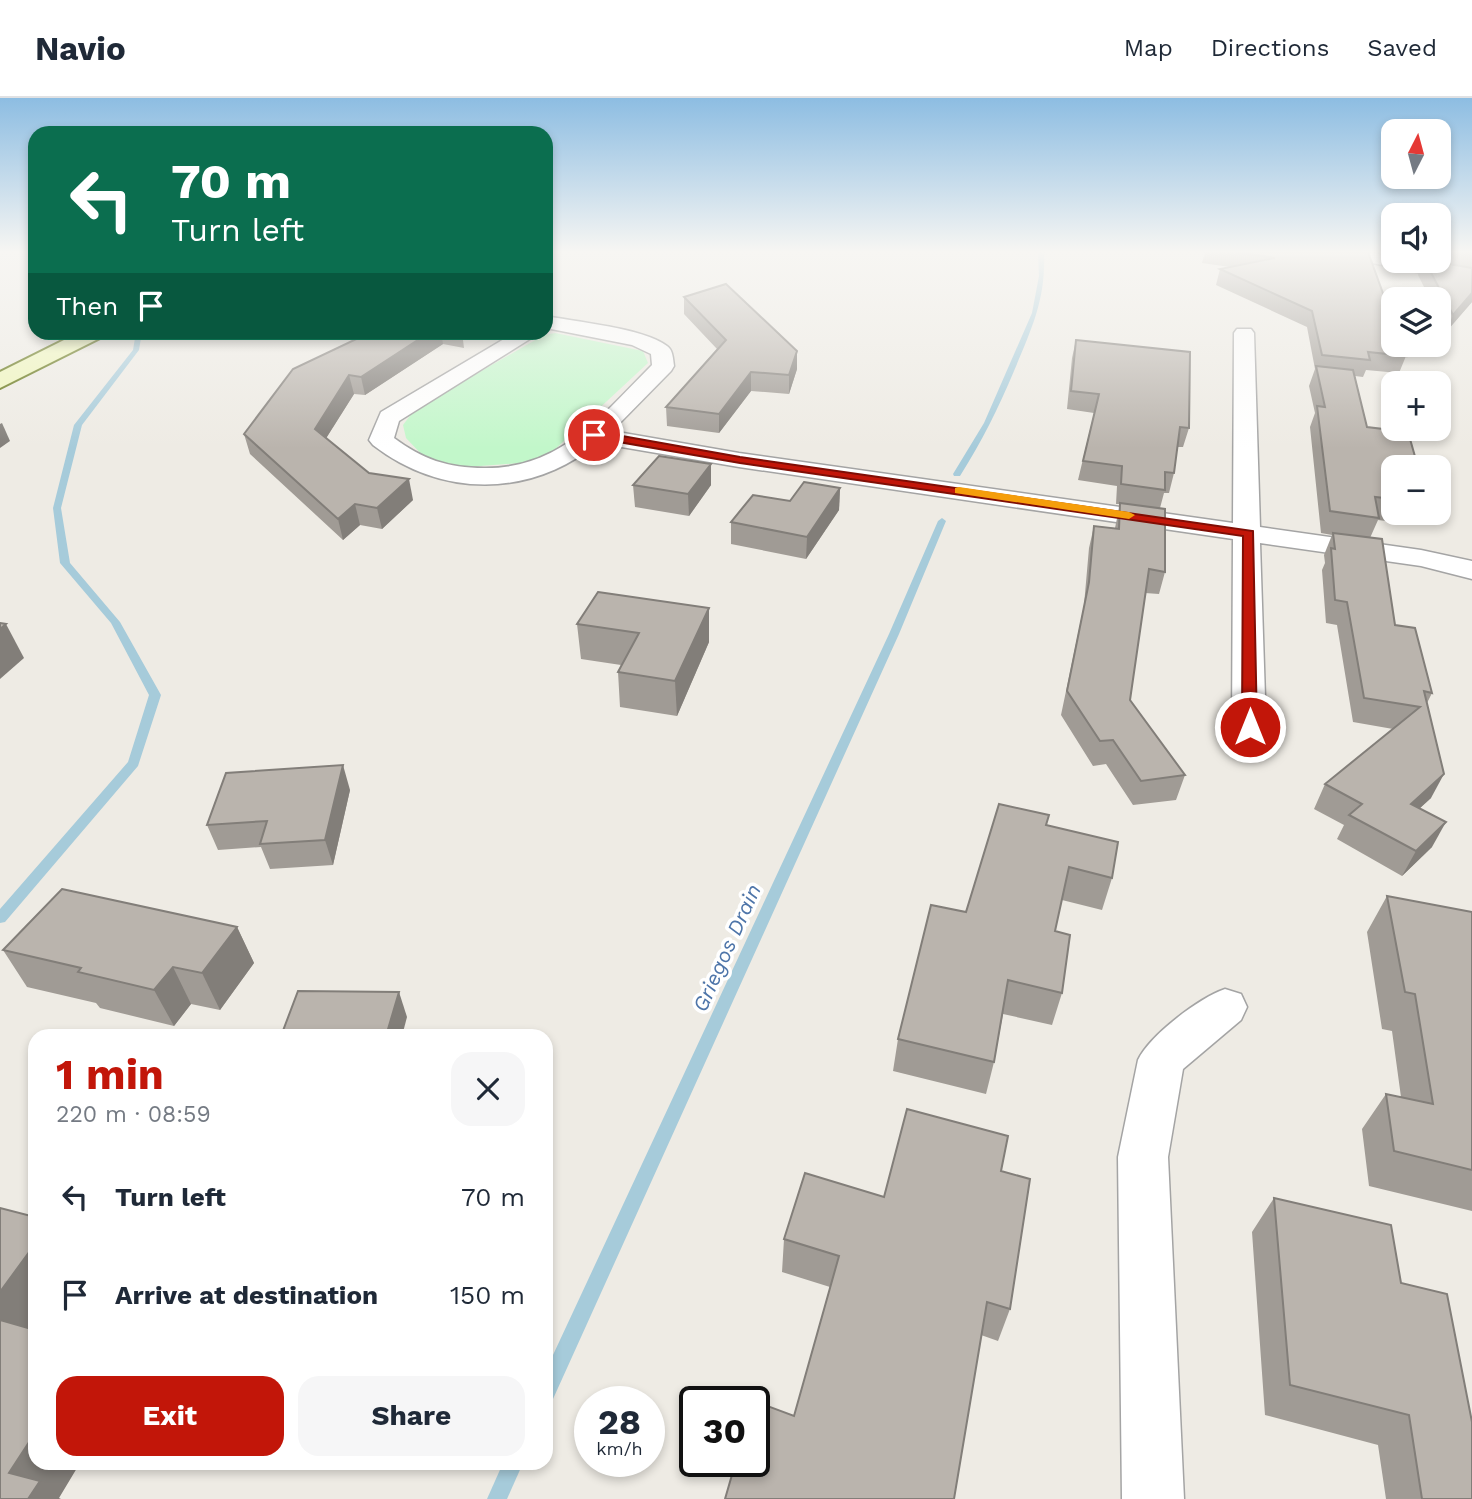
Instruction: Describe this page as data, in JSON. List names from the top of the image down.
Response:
{
  "water": ["Griegos Drain"],
  "north": "top",
  "page": {
    "header": "Navio",
    "nav": ["Map", "Directions", "Saved"],
    "map_buttons": ["+", "−"],
    "turn": ["70 m", "Turn left"],
    "then": "Then",
    "heading": ["1 min", "220 m · 08:59"],
    "list": [
      {
        "name": "Turn left",
        "value": "70 m"
      },
      {
        "name": "Arrive at destination",
        "value": "150 m"
      }
    ],
    "buttons": ["Exit", "Share"],
    "speed": "28 km/h",
    "limit": "30"
  }
}
